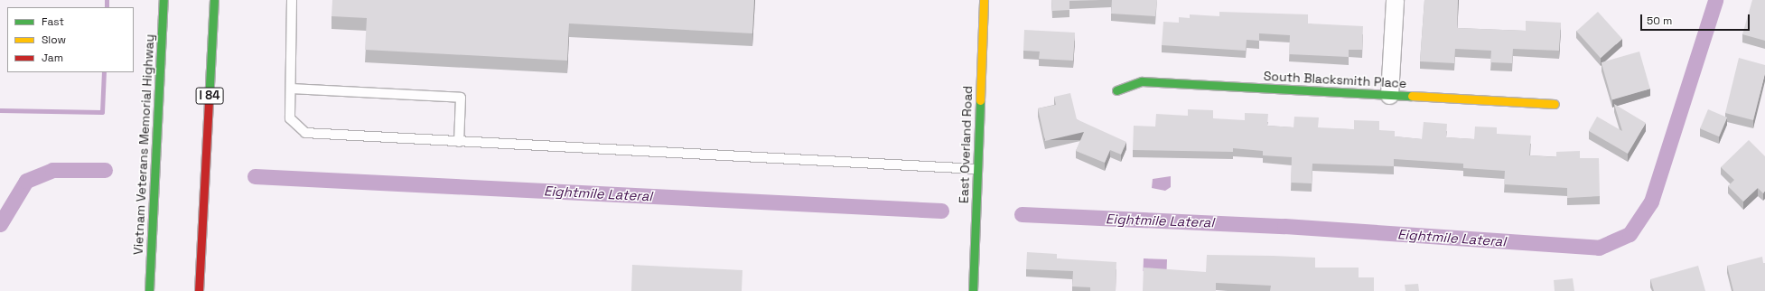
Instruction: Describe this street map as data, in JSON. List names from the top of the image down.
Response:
{
  "streets": {
    "main road": [
      "South Blacksmith Place",
      "I 84",
      "Vietnam Veterans Memorial Highway",
      "East Overland Road"
    ]
  },
  "water": ["Eightmile Lateral"],
  "legend": ["Fast", "Slow", "Jam"],
  "scale_bar": "50 m"
}
